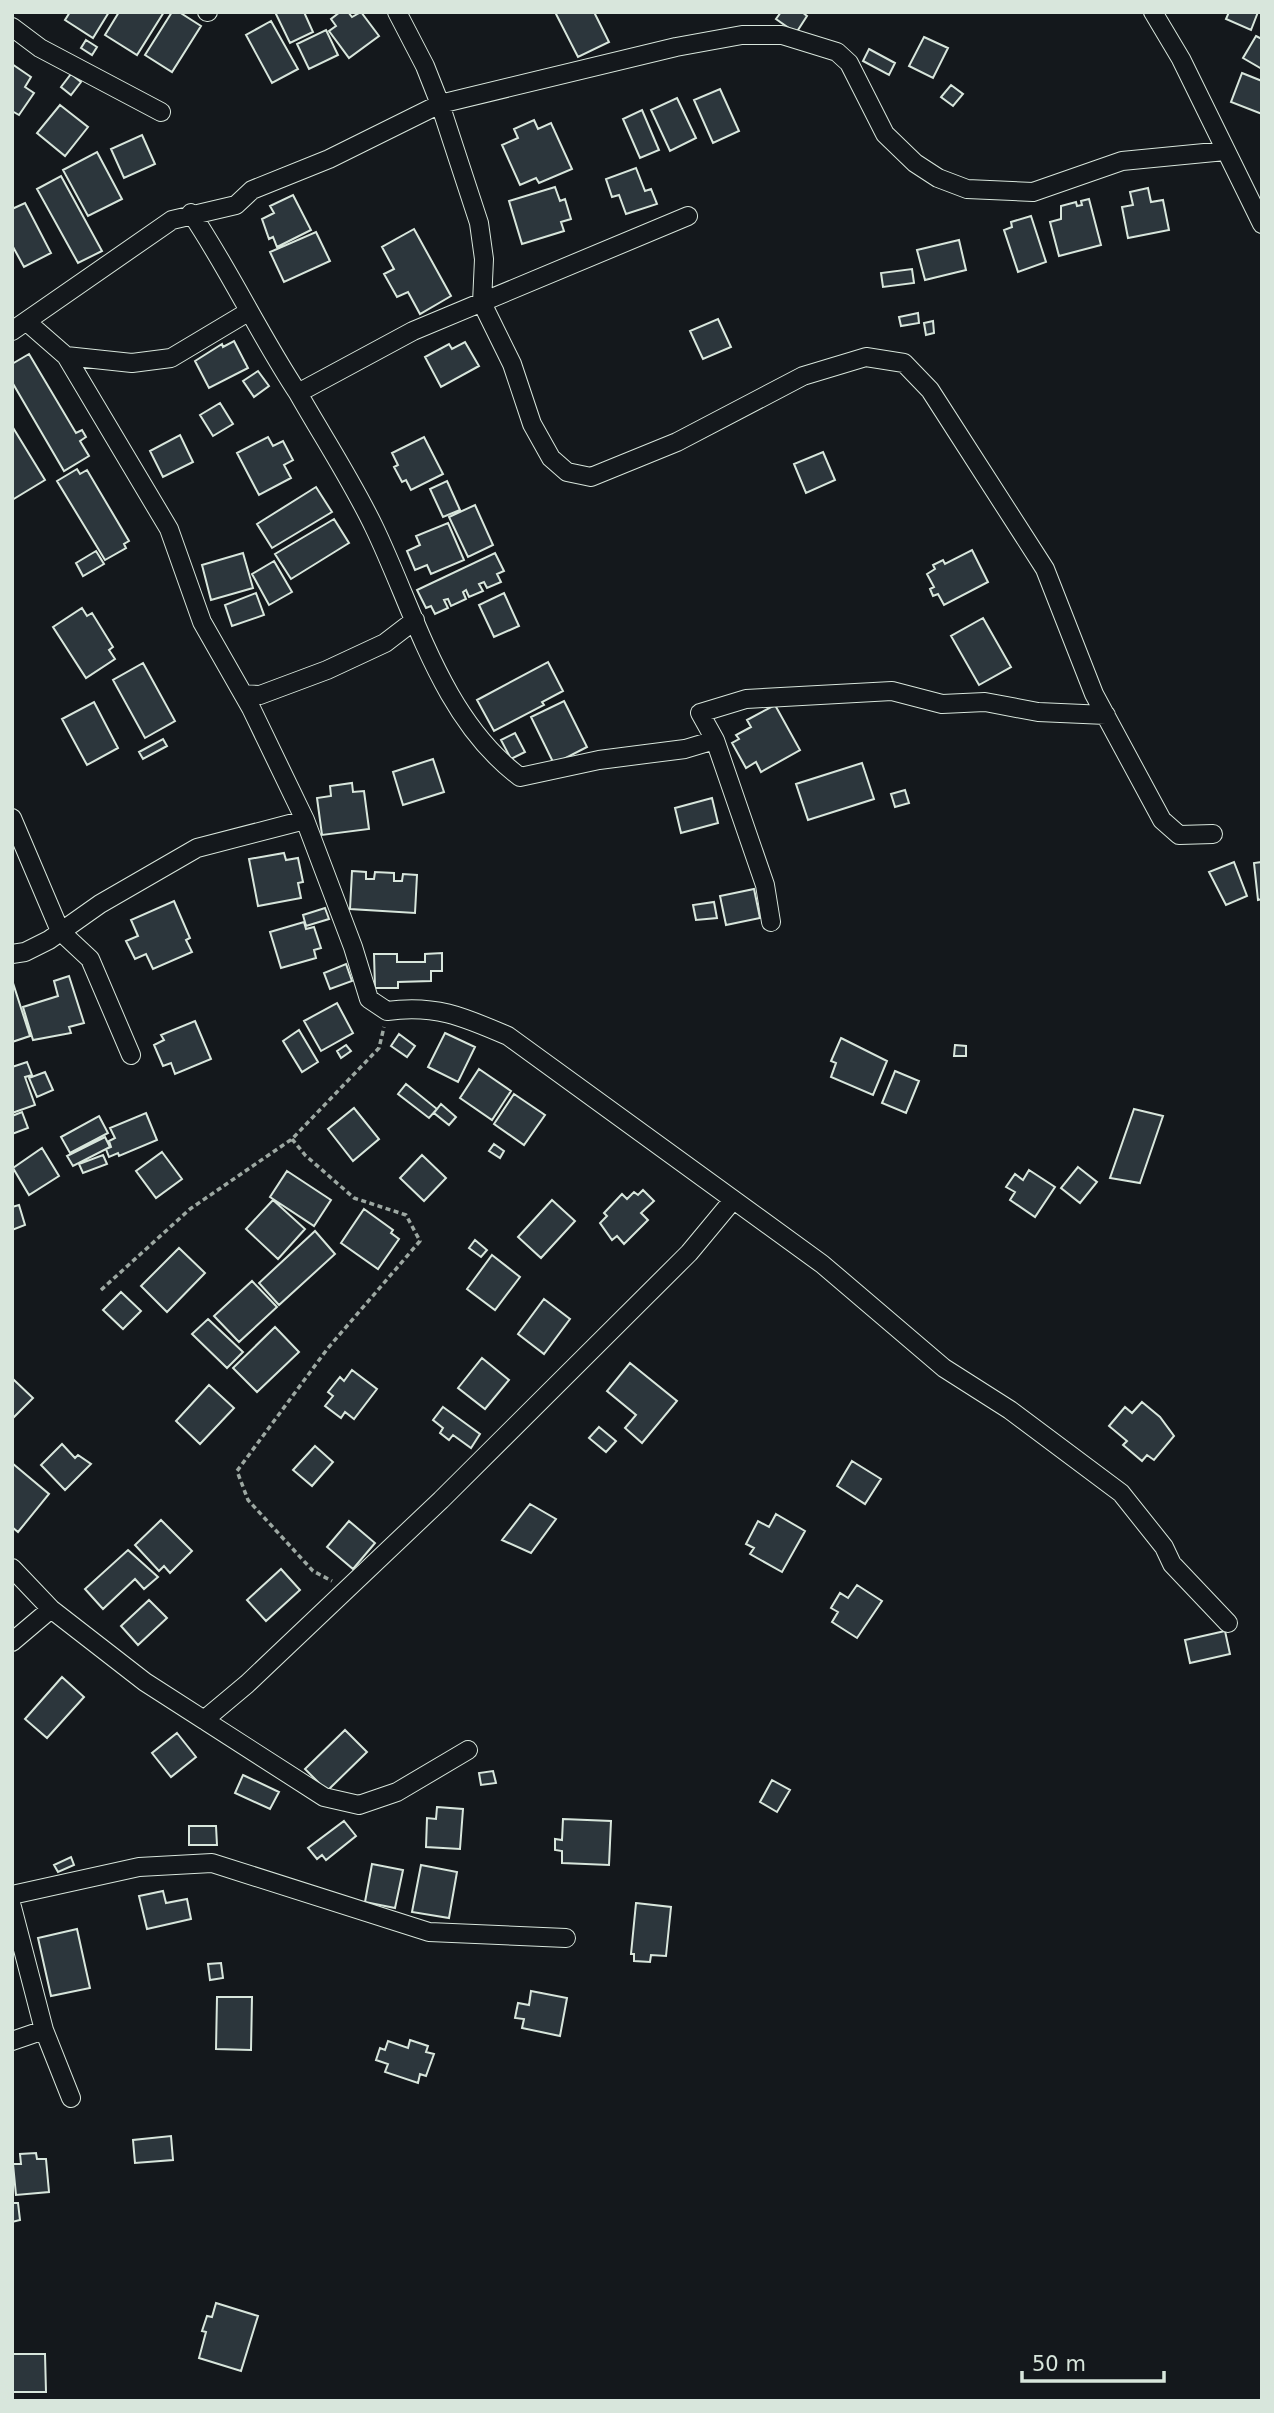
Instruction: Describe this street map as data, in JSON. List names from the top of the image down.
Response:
{
  "scale_bar": "50 m"
}
